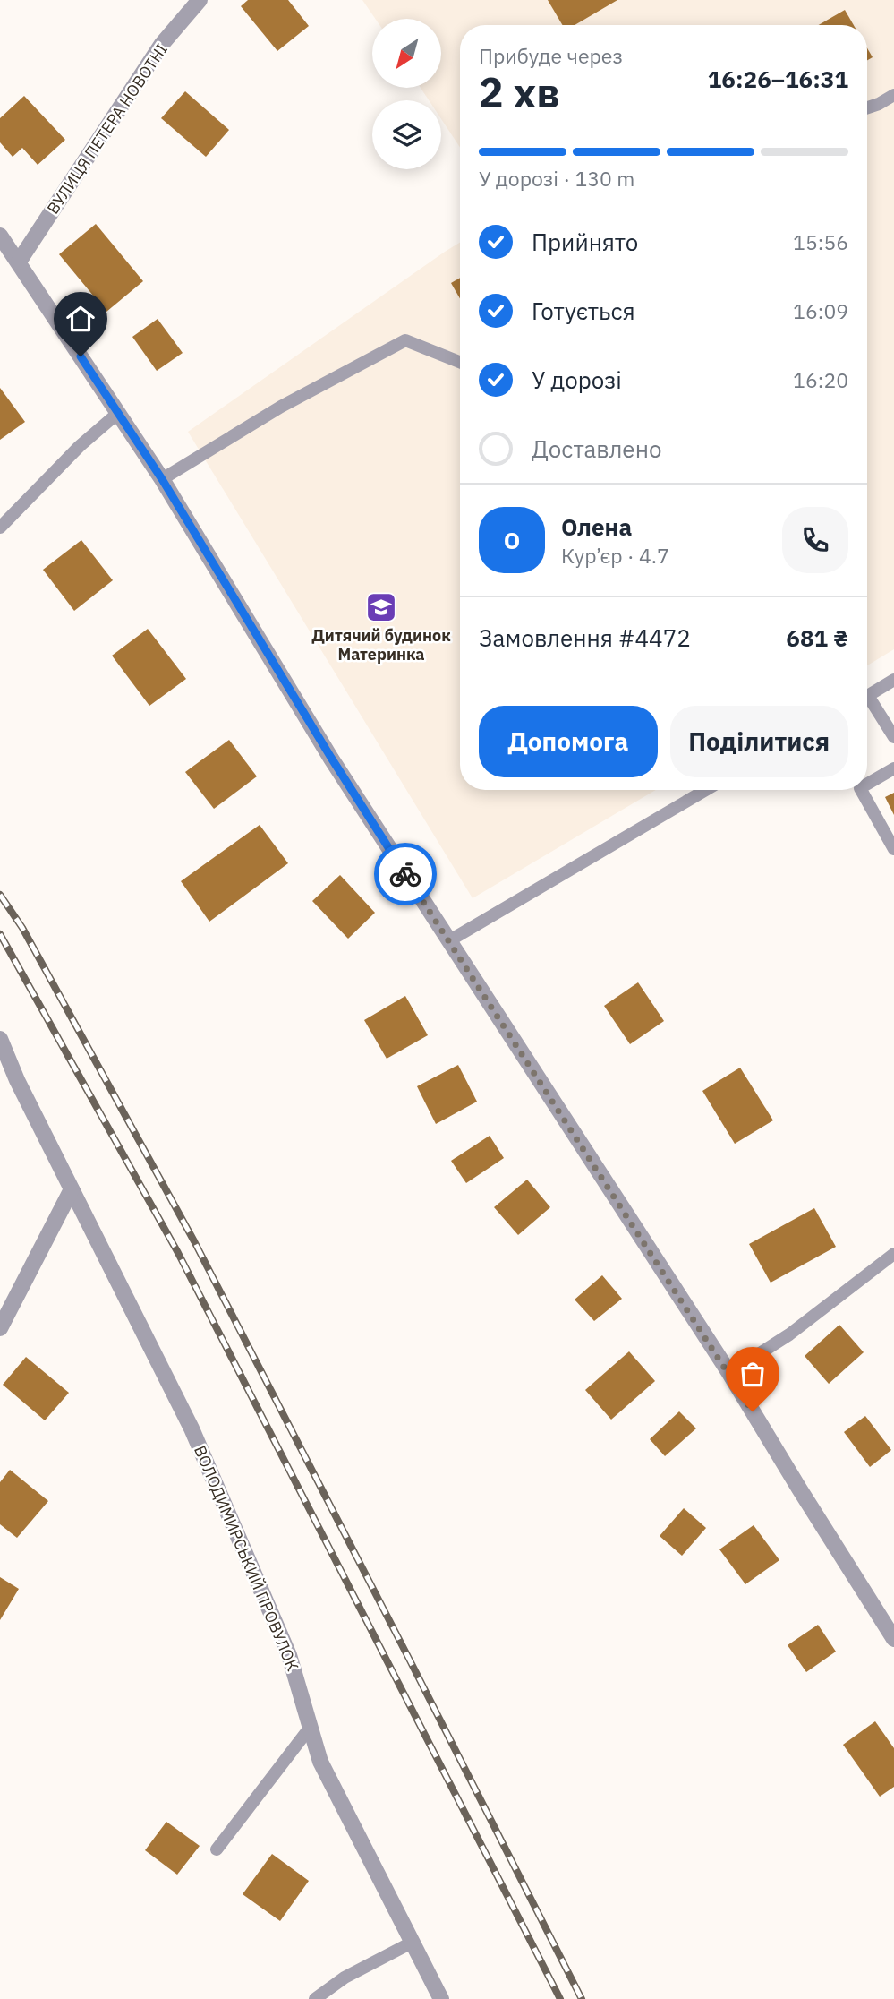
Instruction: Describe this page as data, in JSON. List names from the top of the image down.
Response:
{
  "streets": {
    "street": ["ВУЛИЦЯ ПЕТЕРА НОВОТНІ", "ВОЛОДИМИРСЬКИЙ ПРОВУЛОК"]
  },
  "places": {
    "school or university": ["Дитячий будинок Материнка"]
  },
  "north": "bottom left",
  "page": {
    "heading": ["2 хв", "Прибуде через", "16:26–16:31"],
    "panel": [
      "Олена",
      "Кур’єр · 4.7",
      "Замовлення #4472",
      "681 ₴"
    ],
    "bar": "У дорозі · 130 m",
    "list": [
      ["Прийнято", "15:56"],
      ["Готується", "16:09"],
      ["У дорозі", "16:20"],
      "Доставлено"
    ],
    "round": "О",
    "buttons": ["Допомога", "Поділитися"]
  }
}
